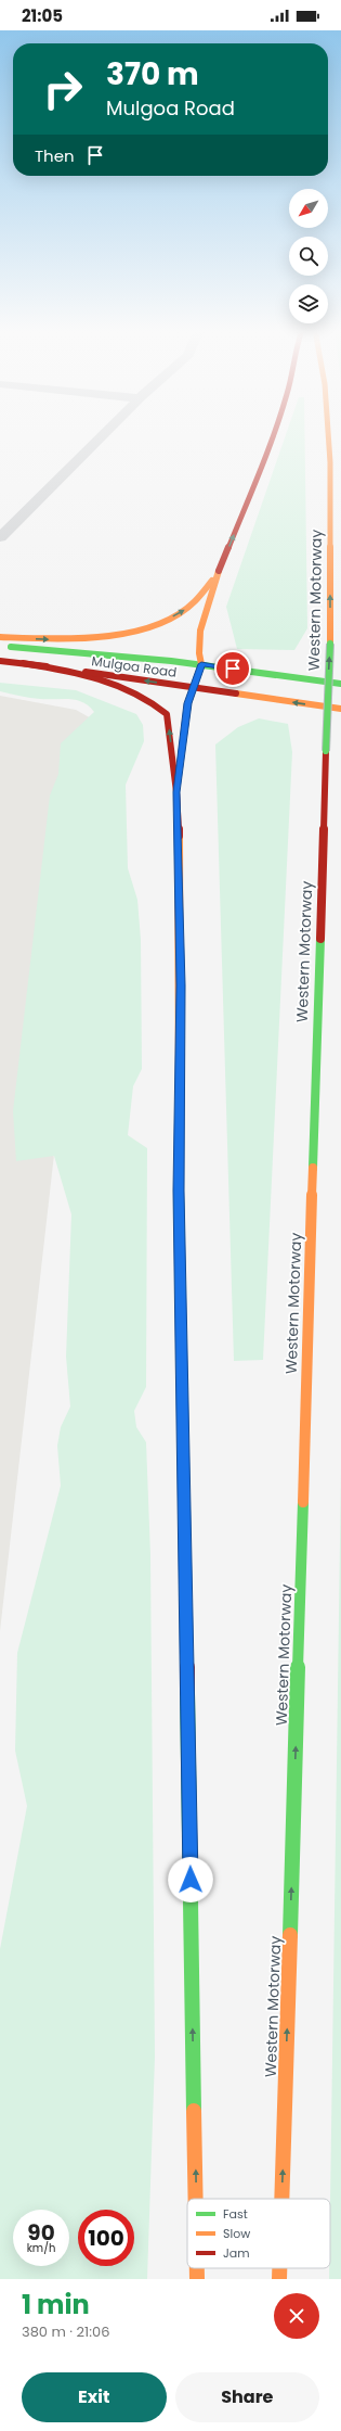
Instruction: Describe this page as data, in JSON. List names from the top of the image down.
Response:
{
  "streets": {
    "main road": ["Western Motorway", "Mulgoa Road"]
  },
  "one_way": ["Western Motorway"],
  "legend": ["Fast", "Slow", "Jam"],
  "north": "bottom left",
  "page": {
    "status": "21:05",
    "turn": ["370 m", "Mulgoa Road"],
    "then": "Then",
    "speed": "90 km/h",
    "limit": "100",
    "heading": ["1 min", "380 m · 21:06"],
    "buttons": ["Exit", "Share"]
  }
}
